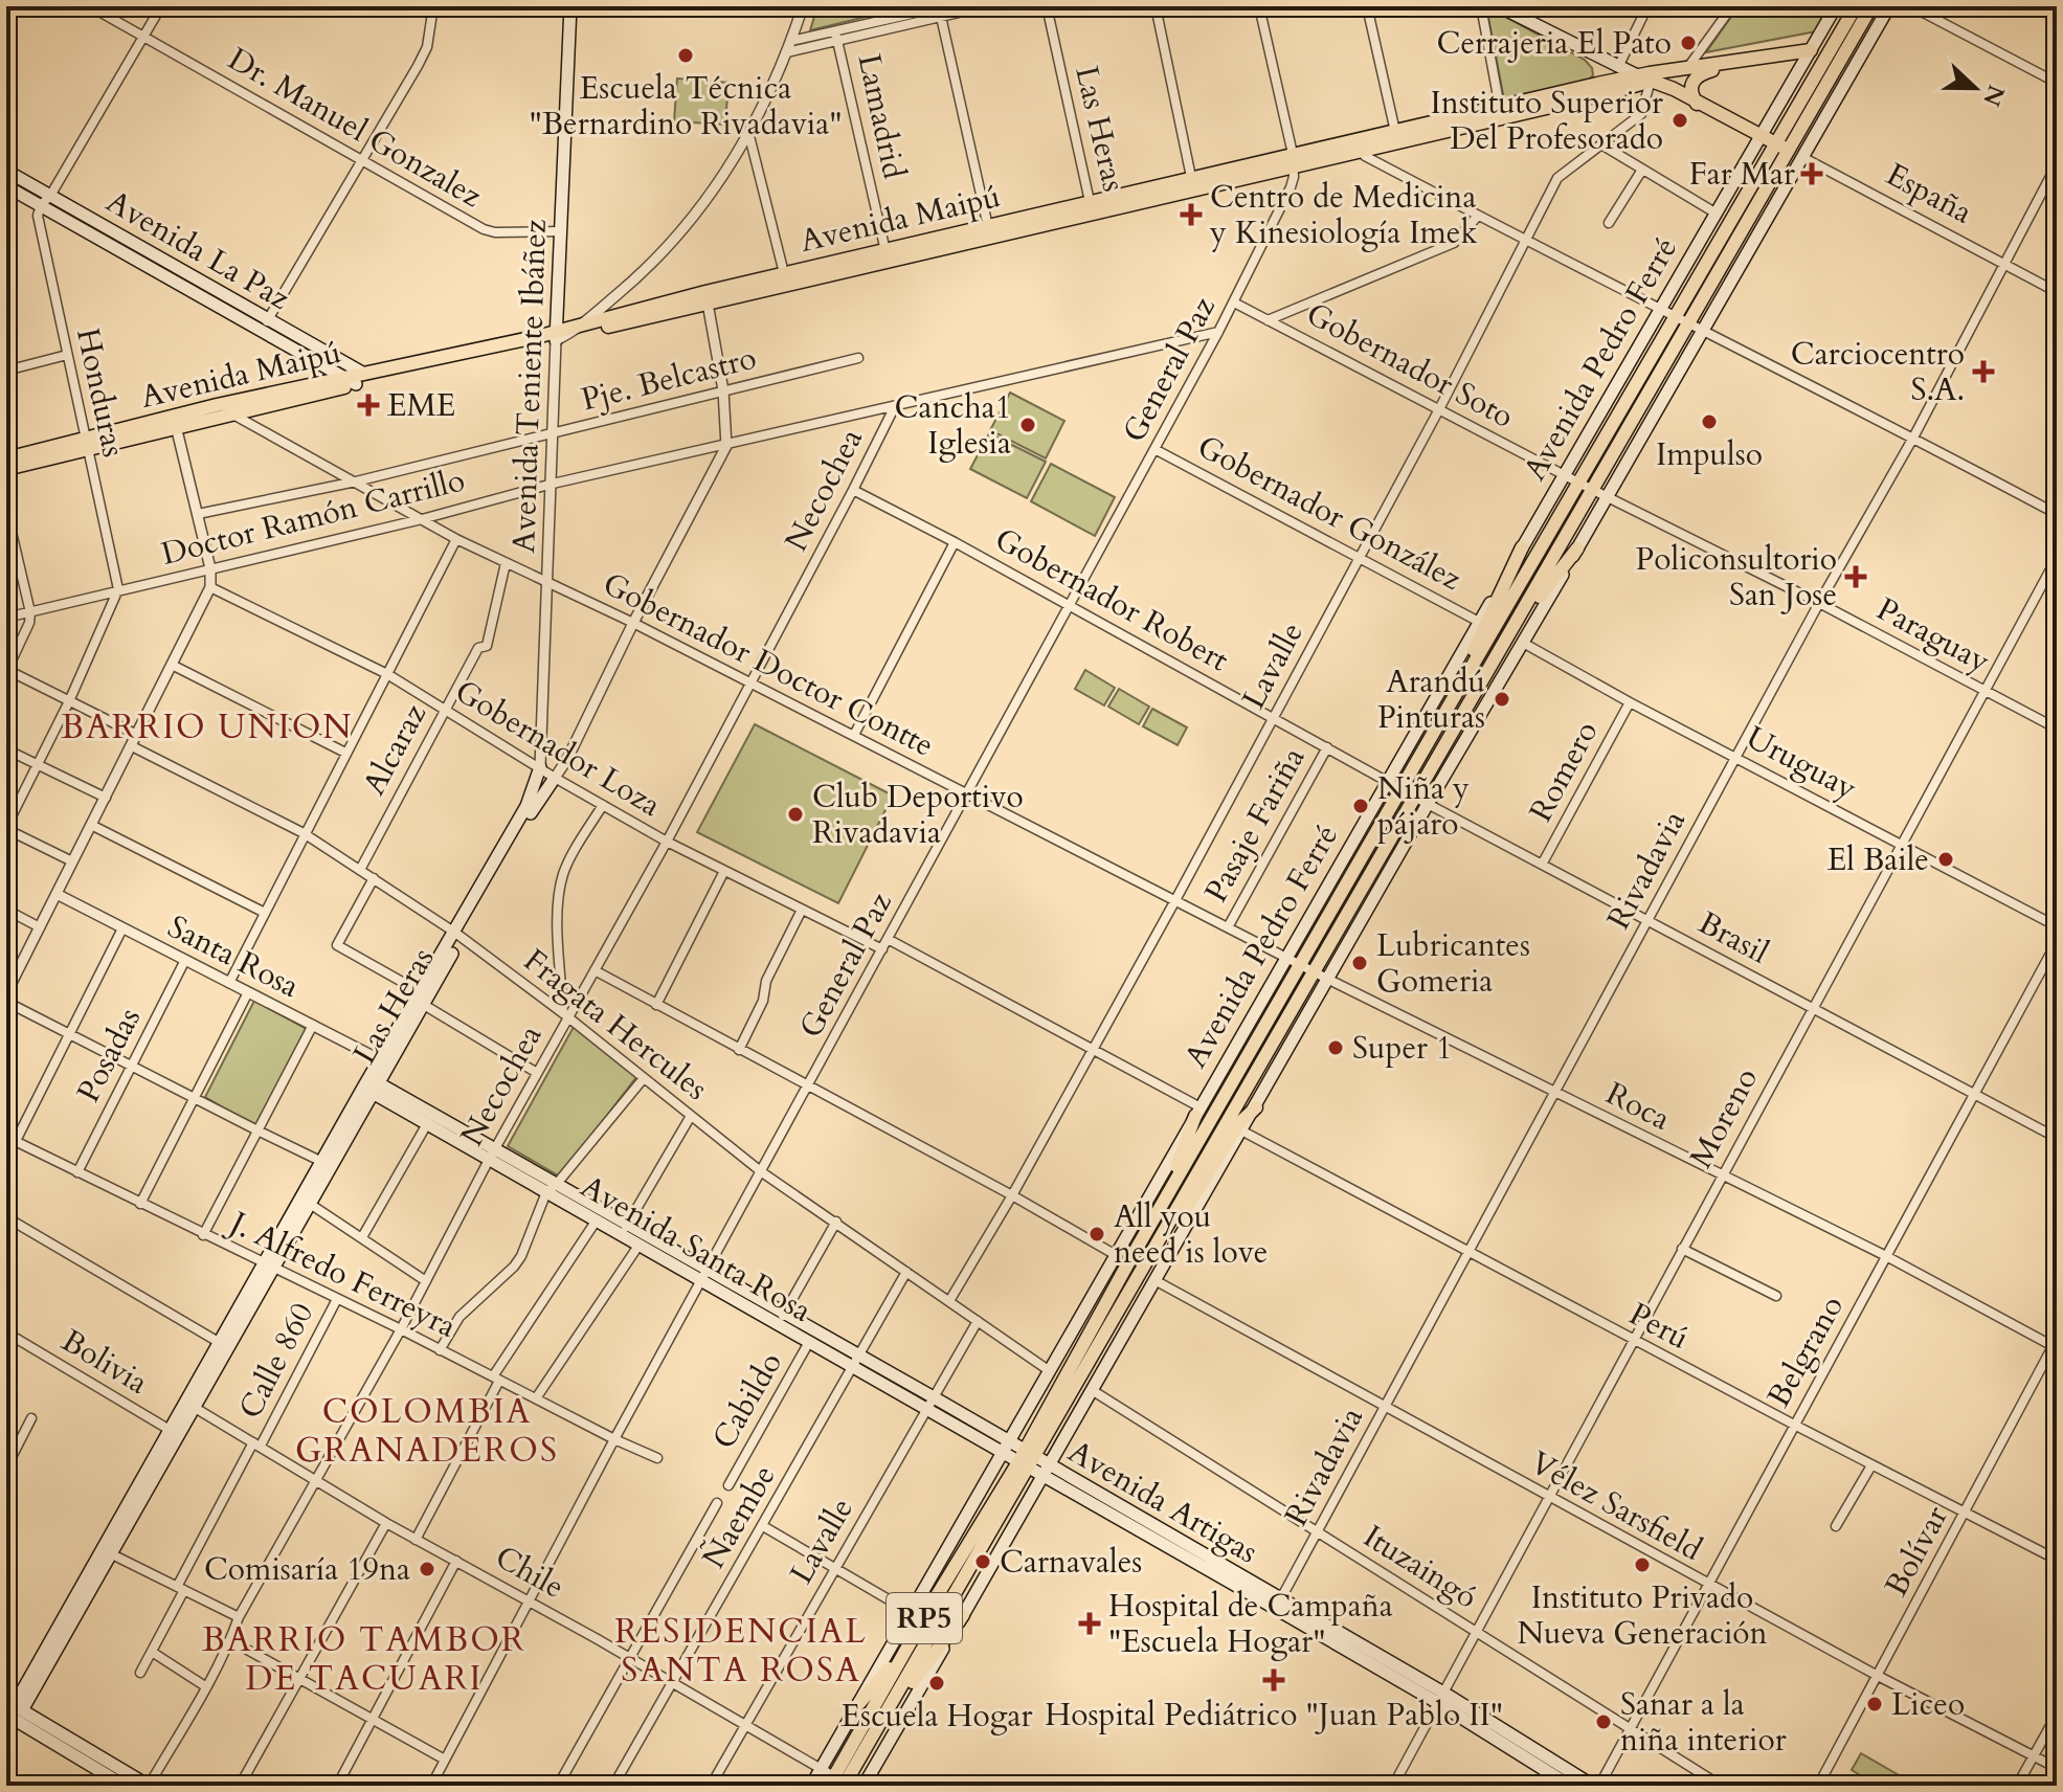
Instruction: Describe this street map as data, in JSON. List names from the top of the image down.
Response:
{
  "streets": {
    "main road": [
      "Las Heras",
      "España",
      "Avenida Maipú",
      "Avenida La Paz",
      "Avenida Pedro Ferré",
      "Avenida Teniente Ibáñez",
      "Avenida Santa Rosa",
      "Avenida Artigas",
      "RP5"
    ],
    "street": [
      "Lamadrid",
      "Dr. Manuel Gonzalez",
      "Gobernador Soto",
      "General Paz",
      "Pje. Belcastro",
      "Honduras",
      "Necochea",
      "Gobernador González",
      "Doctor Ramón Carrillo",
      "Gobernador Robert",
      "Paraguay",
      "Gobernador Doctor Contte",
      "Lavalle",
      "Gobernador Loza",
      "Alcaraz",
      "Uruguay",
      "Romero",
      "Pasaje Fariña",
      "Rivadavia",
      "Brasil",
      "Santa Rosa",
      "Fragata Hercules",
      "Posadas",
      "Roca",
      "Moreno",
      "J. Alfredo Ferreyra",
      "Perú",
      "Belgrano",
      "Calle 860",
      "Bolivia",
      "Cabildo",
      "Vélez Sarsfield",
      "Ñaembe",
      "Bolívar",
      "Ituzaingó",
      "Chile"
    ]
  },
  "crossings": [
    ["Lamadrid", "Avenida Maipú"],
    ["Dr. Manuel Gonzalez", "Avenida Teniente Ibáñez"],
    ["Las Heras", "Avenida Maipú"],
    ["Las Heras", "Avenida Teniente Ibáñez"],
    ["Las Heras", "Doctor Ramón Carrillo"],
    ["Las Heras", "Gobernador Doctor Contte"],
    ["Las Heras", "Gobernador Loza"],
    ["Las Heras", "Santa Rosa"],
    ["Las Heras", "Fragata Hercules"],
    ["Las Heras", "Avenida Santa Rosa"],
    ["Las Heras", "J. Alfredo Ferreyra"],
    ["Las Heras", "Bolivia"],
    ["Las Heras", "Chile"],
    ["España", "Avenida Pedro Ferré"],
    ["España", "Rivadavia"],
    ["Avenida Maipú", "Avenida La Paz"],
    ["Avenida Maipú", "Avenida Pedro Ferré"],
    ["Avenida Maipú", "General Paz"],
    ["Avenida Maipú", "Avenida Teniente Ibáñez"],
    ["Avenida Maipú", "Honduras"],
    ["Avenida Maipú", "Gobernador Doctor Contte"],
    ["Avenida Maipú", "Lavalle"],
    ["Avenida La Paz", "Honduras"],
    ["Avenida Pedro Ferré", "Gobernador Soto"],
    ["Avenida Pedro Ferré", "Gobernador González"],
    ["Avenida Pedro Ferré", "Gobernador Robert"],
    ["Avenida Pedro Ferré", "Gobernador Doctor Contte"],
    ["Avenida Pedro Ferré", "Brasil"],
    ["Avenida Pedro Ferré", "Fragata Hercules"],
    ["Avenida Pedro Ferré", "Roca"],
    ["Avenida Pedro Ferré", "Avenida Santa Rosa"],
    ["Avenida Pedro Ferré", "Avenida Artigas"],
    ["Avenida Pedro Ferré", "Chile"],
    ["Gobernador Soto", "General Paz"],
    ["Gobernador Soto", "Paraguay"],
    ["Gobernador Soto", "Lavalle"],
    ["General Paz", "Gobernador González"],
    ["General Paz", "Doctor Ramón Carrillo"],
    ["General Paz", "Gobernador Robert"],
    ["General Paz", "Gobernador Doctor Contte"],
    ["General Paz", "Gobernador Loza"],
    ["General Paz", "Fragata Hercules"],
    ["General Paz", "Avenida Santa Rosa"],
    ["General Paz", "J. Alfredo Ferreyra"],
    ["General Paz", "Chile"],
    ["Pje. Belcastro", "Avenida Teniente Ibáñez"],
    ["Pje. Belcastro", "Gobernador Doctor Contte"],
    ["Avenida Teniente Ibáñez", "Doctor Ramón Carrillo"],
    ["Avenida Teniente Ibáñez", "Gobernador Doctor Contte"],
    ["Avenida Teniente Ibáñez", "Gobernador Loza"],
    ["Honduras", "Doctor Ramón Carrillo"],
    ["Necochea", "Doctor Ramón Carrillo"],
    ["Necochea", "Gobernador Robert"],
    ["Necochea", "Gobernador Doctor Contte"],
    ["Necochea", "Gobernador Loza"],
    ["Necochea", "Fragata Hercules"],
    ["Necochea", "Avenida Santa Rosa"],
    ["Necochea", "J. Alfredo Ferreyra"],
    ["Necochea", "Chile"],
    ["Gobernador González", "Lavalle"],
    ["Doctor Ramón Carrillo", "Gobernador Doctor Contte"],
    ["Gobernador Robert", "Lavalle"],
    ["Gobernador Robert", "Pasaje Fariña"],
    ["Gobernador Robert", "Brasil"],
    ["Paraguay", "Rivadavia"],
    ["Paraguay", "Moreno"],
    ["Gobernador Doctor Contte", "Lavalle"],
    ["Gobernador Doctor Contte", "Alcaraz"],
    ["Gobernador Doctor Contte", "Pasaje Fariña"],
    ["Gobernador Doctor Contte", "Roca"],
    ["Lavalle", "Fragata Hercules"],
    ["Lavalle", "Avenida Santa Rosa"],
    ["Lavalle", "Chile"],
    ["Gobernador Loza", "Alcaraz"],
    ["Alcaraz", "Fragata Hercules"],
    ["Uruguay", "Romero"],
    ["Uruguay", "Rivadavia"],
    ["Uruguay", "Moreno"],
    ["Romero", "Brasil"],
    ["Rivadavia", "Brasil"],
    ["Rivadavia", "Roca"],
    ["Rivadavia", "Perú"],
    ["Rivadavia", "Avenida Artigas"],
    ["Rivadavia", "Vélez Sarsfield"],
    ["Rivadavia", "Ituzaingó"],
    ["Brasil", "Moreno"],
    ["Brasil", "Belgrano"],
    ["Santa Rosa", "Posadas"],
    ["Fragata Hercules", "Cabildo"],
    ["Fragata Hercules", "Ñaembe"],
    ["Posadas", "J. Alfredo Ferreyra"],
    ["Roca", "Moreno"],
    ["Roca", "Belgrano"],
    ["Roca", "Bolívar"],
    ["Moreno", "Perú"],
    ["Moreno", "Avenida Artigas"],
    ["Moreno", "Vélez Sarsfield"],
    ["Moreno", "Ituzaingó"],
    ["Avenida Santa Rosa", "Cabildo"],
    ["Avenida Santa Rosa", "Avenida Artigas"],
    ["Avenida Santa Rosa", "Ñaembe"],
    ["J. Alfredo Ferreyra", "Calle 860"],
    ["Perú", "Belgrano"],
    ["Perú", "Bolívar"],
    ["Belgrano", "Vélez Sarsfield"],
    ["Belgrano", "Ituzaingó"],
    ["Calle 860", "Chile"],
    ["Vélez Sarsfield", "Bolívar"],
    ["Ñaembe", "Chile"]
  ],
  "districts": [
    "BARRIO UNION",
    "COLOMBIA GRANADEROS",
    "RESIDENCIAL SANTA ROSA",
    "BARRIO TAMBOR DE TACUARI"
  ],
  "places": {
    "other": [
      "Cerrajeria El Pato",
      "Escuela Técnica \"Bernardino Rivadavia\"",
      "Instituto Superior Del Profesorado",
      "Impulso",
      "Cancha1 Iglesia",
      "Arandú Pinturas",
      "Niña y pájaro",
      "Club Deportivo Rivadavia",
      "El Baile",
      "Lubricantes Gomeria",
      "Super 1",
      "All you need is love",
      "Carnavales",
      "Instituto Privado Nueva Generación",
      "Comisaría 19na",
      "Escuela Hogar",
      "Liceo",
      "Sanar a la niña interior"
    ],
    "health": [
      "Far Mar",
      "Centro de Medicina y Kinesiología Imek",
      "Carciocentro S.A.",
      "EME",
      "Policonsultorio San Jose",
      "Hospital de Campaña \"Escuela Hogar\"",
      "Hospital Pediátrico \"Juan Pablo II\""
    ]
  },
  "north": "right"
}
